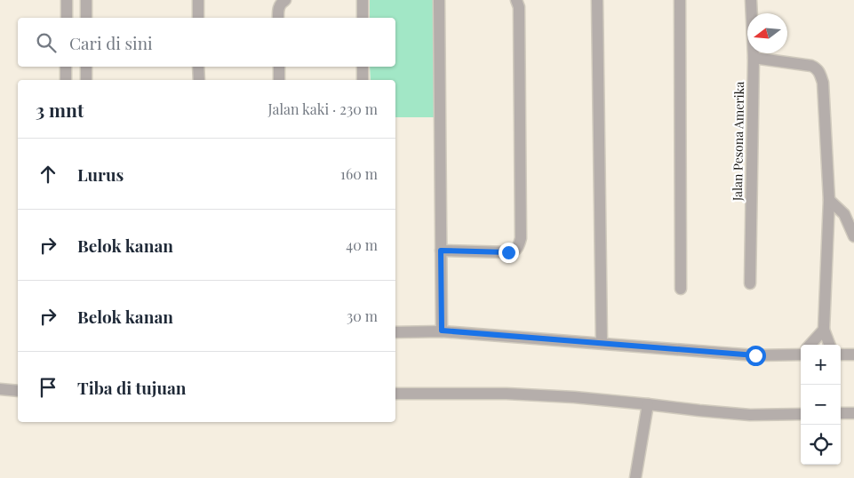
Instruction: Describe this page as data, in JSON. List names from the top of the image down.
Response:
{
  "streets": {
    "street": ["Jalan Pesona Amerika"]
  },
  "north": "left",
  "page": {
    "search": "Cari di sini",
    "heading": ["3 mnt", "Jalan kaki · 230 m"],
    "list": [
      ["Lurus", "160 m"],
      ["Belok kanan", "40 m"],
      ["Belok kanan", "30 m"],
      "Tiba di tujuan"
    ],
    "map_buttons": ["+", "−"]
  }
}
